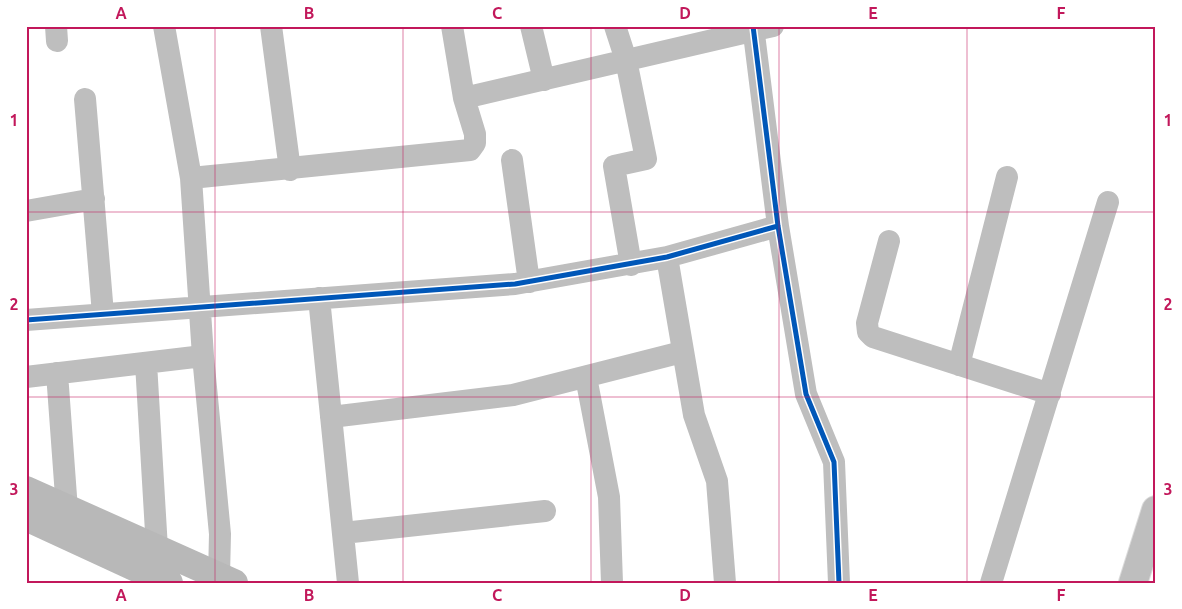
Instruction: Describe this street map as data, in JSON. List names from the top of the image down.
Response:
{
  "grid": {
    "columns": [
      "A",
      "B",
      "C",
      "D",
      "E",
      "F"
    ],
    "rows": ["1", "2", "3"]
  }
}
